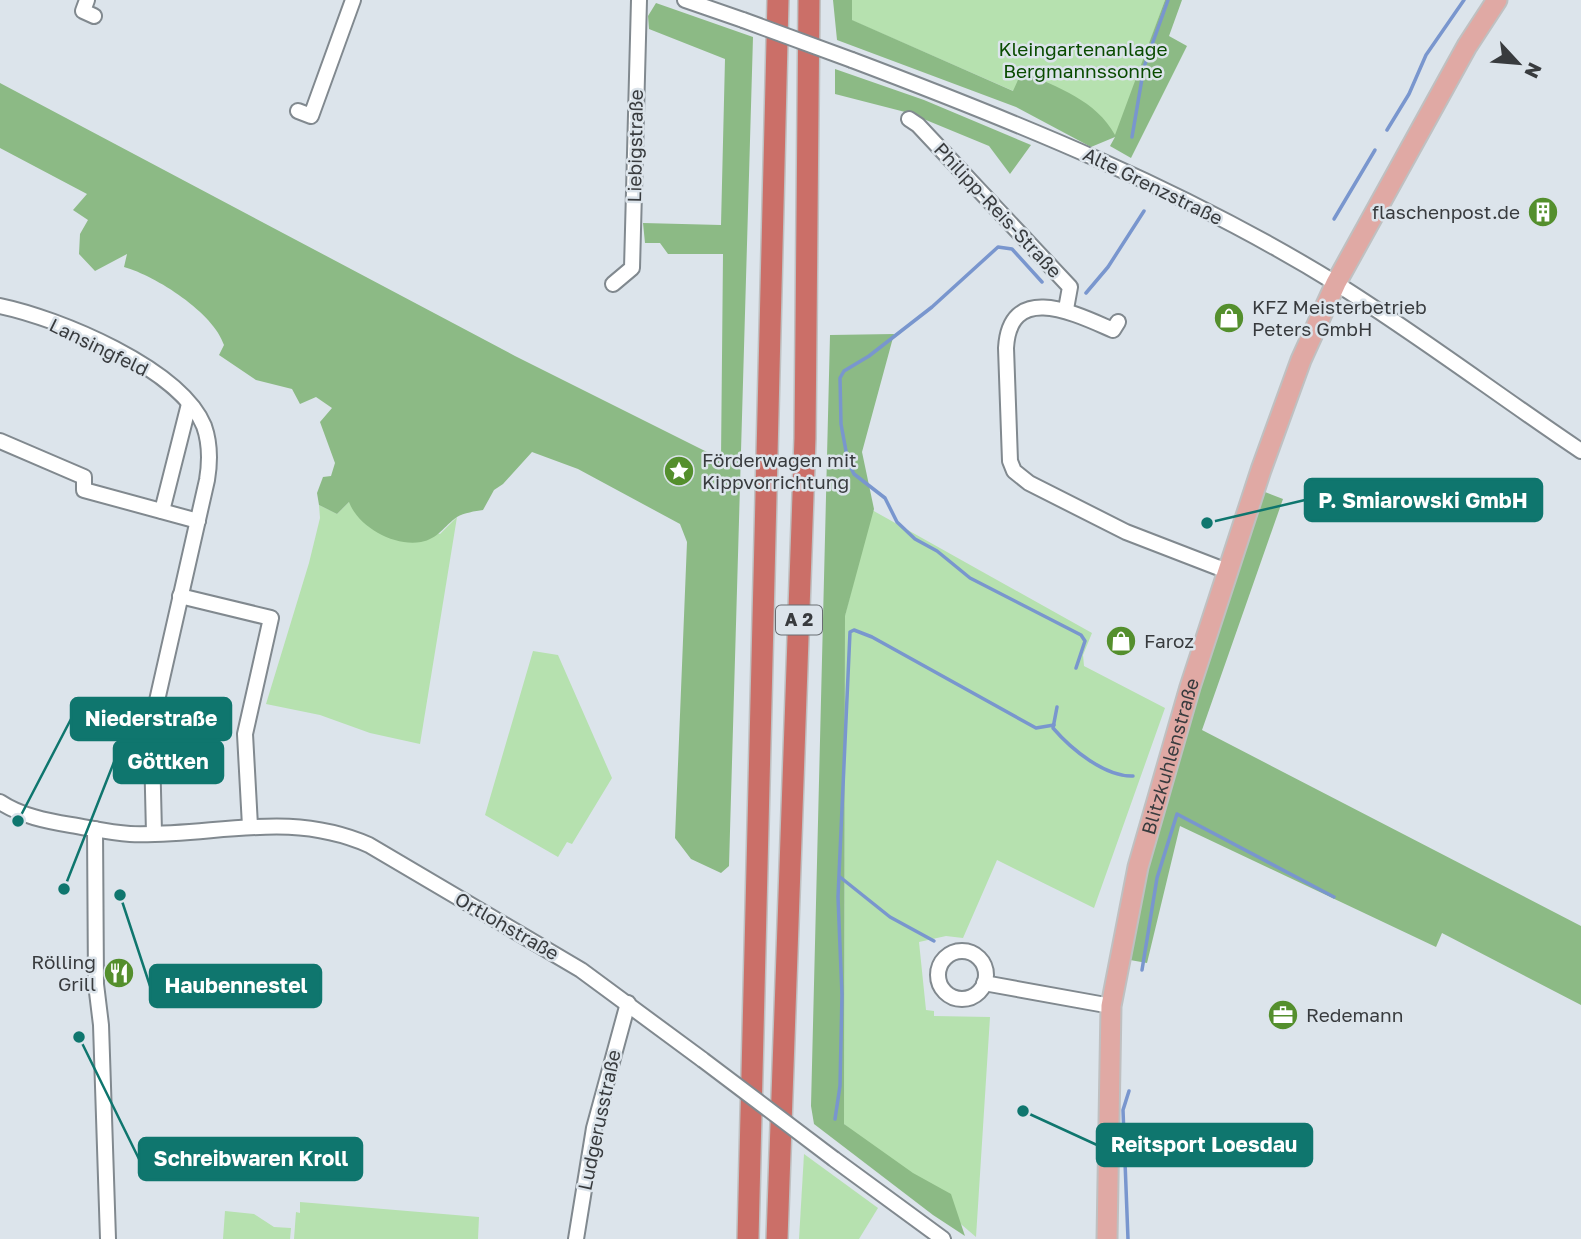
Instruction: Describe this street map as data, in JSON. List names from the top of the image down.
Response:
{
  "streets": {
    "highway": ["A 2"],
    "main road": ["Blitzkuhlenstraße"],
    "street": [
      "Liebigstraße",
      "Alte Grenzstraße",
      "Philipp-Reis-Straße",
      "Lansingfeld",
      "Ortlohstraße",
      "Ludgerusstraße"
    ]
  },
  "crossings": [
    ["Alte Grenzstraße", "Blitzkuhlenstraße"],
    ["Philipp-Reis-Straße", "Blitzkuhlenstraße"],
    ["Lansingfeld", "Ortlohstraße"],
    ["Ortlohstraße", "Ludgerusstraße"]
  ],
  "parks": ["Kleingartenanlage Bergmannssonne"],
  "places": {
    "building": ["flaschenpost.de"],
    "shop": ["KFZ Meisterbetrieb Peters GmbH", "Faroz"],
    "place": ["Förderwagen mit Kippvorrichtung"],
    "other": [
      "P. Smiarowski GmbH",
      "Niederstraße",
      "Göttken",
      "Haubennestel",
      "Schreibwaren Kroll",
      "Reitsport Loesdau"
    ],
    "restaurant": ["Rölling Grill"],
    "office": ["Redemann"]
  },
  "north": "bottom right"
}
